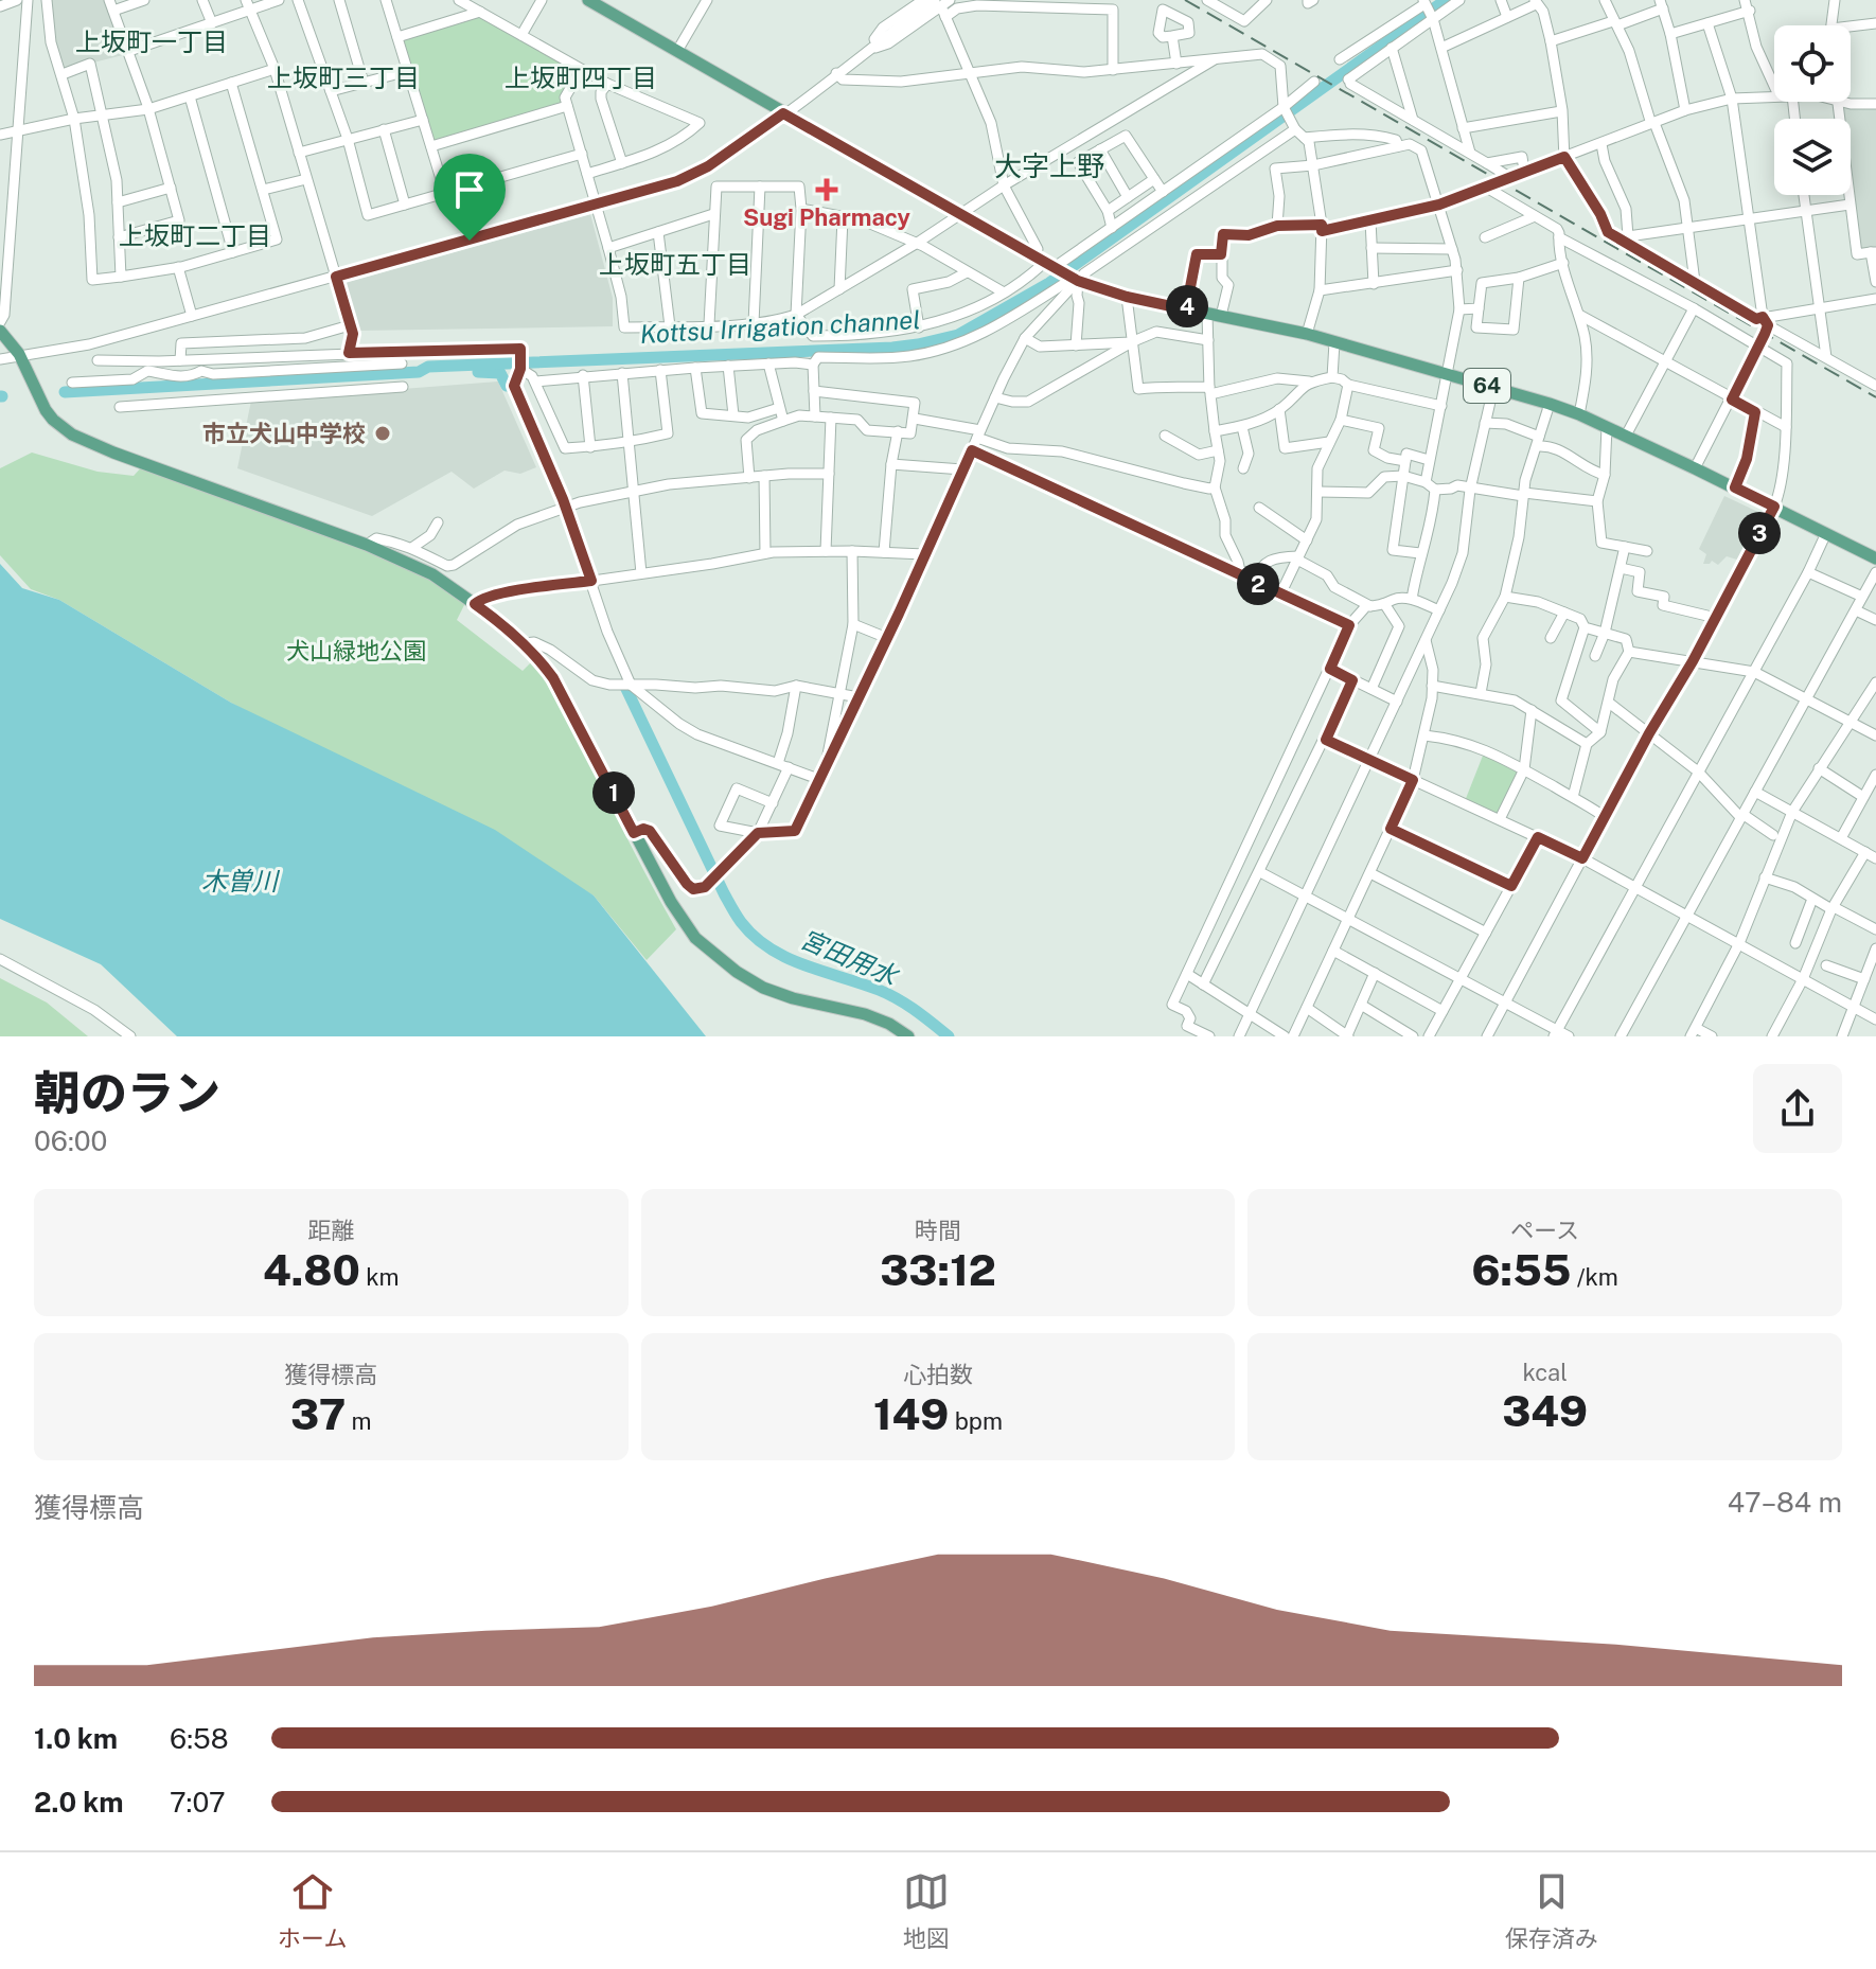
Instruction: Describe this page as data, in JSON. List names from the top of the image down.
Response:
{
  "streets": {
    "main road": ["64"]
  },
  "districts": [
    "上坂町一丁目",
    "上坂町三丁目",
    "上坂町四丁目",
    "大字上野",
    "上坂町二丁目",
    "上坂町五丁目"
  ],
  "water": ["Kottsu Irrigation channel", "木曽川", "宮田用水"],
  "parks": ["犬山緑地公園"],
  "places": {
    "health": ["Sugi Pharmacy"],
    "other": ["市立犬山中学校"]
  },
  "page": {
    "pins": [
      "4",
      "3",
      "2",
      "1"
    ],
    "heading": ["朝のラン", "06:00"],
    "stats": [
      ["距離", "4.80 km"],
      ["時間", "33:12"],
      ["ペース", "6:55 /km"],
      ["獲得標高", "37 m"],
      ["心拍数", "149 bpm"],
      ["kcal", "349"]
    ],
    "chart": ["獲得標高", "47–84 m"],
    "list": [
      {
        "name": "1.0 km",
        "note": "6:58"
      },
      {
        "name": "2.0 km",
        "note": "7:07"
      }
    ],
    "tabs": ["ホーム", "地図", "保存済み"]
  }
}
